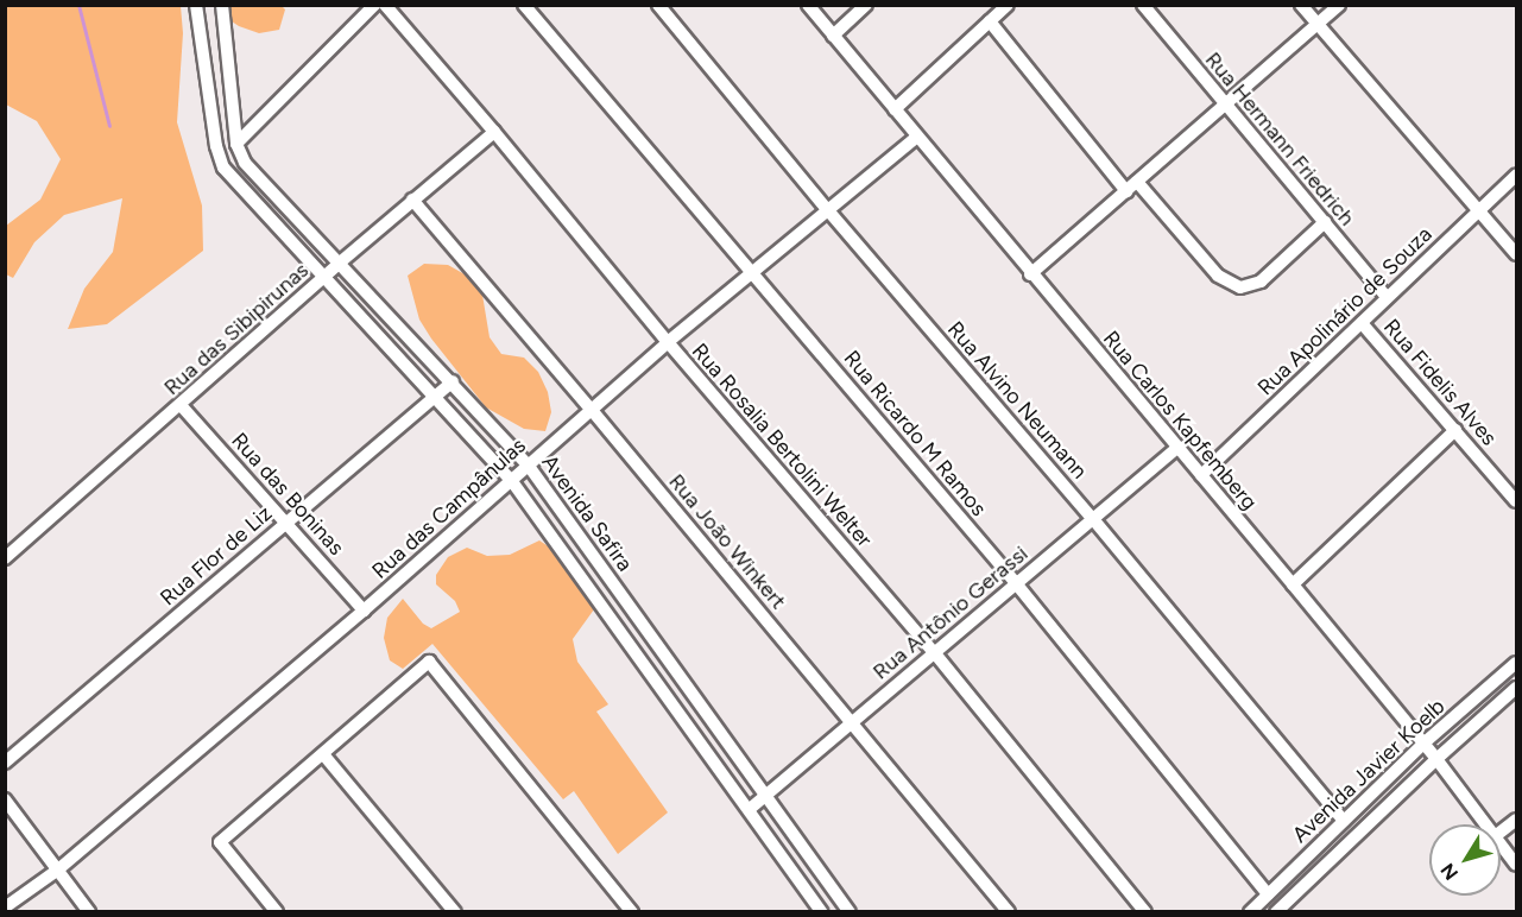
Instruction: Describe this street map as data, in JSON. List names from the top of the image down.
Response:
{
  "streets": {
    "street": [
      "Rua Hermann Friedrich",
      "Rua Apolinário de Souza",
      "Rua das Sibipirunas",
      "Rua Fidelis Alves",
      "Rua Alvino Neumann",
      "Rua Carlos Kapfemberg",
      "Rua Ricardo M Ramos",
      "Rua Rosalia Bertolini Welter",
      "Rua das Boninas",
      "Rua das Campânulas",
      "Avenida Safira",
      "Rua João Winkert",
      "Rua Flor de Liz",
      "Rua Antônio Gerassi",
      "Avenida Javier Koelb"
    ]
  },
  "crossings": [
    ["Rua Hermann Friedrich", "Rua Apolinário de Souza"],
    ["Rua Apolinário de Souza", "Rua Fidelis Alves"],
    ["Rua Apolinário de Souza", "Rua Carlos Kapfemberg"],
    ["Rua das Sibipirunas", "Rua Rosalia Bertolini Welter"],
    ["Rua das Sibipirunas", "Rua das Boninas"],
    ["Rua das Sibipirunas", "Avenida Safira"],
    ["Rua das Sibipirunas", "Rua João Winkert"],
    ["Rua Alvino Neumann", "Rua das Campânulas"],
    ["Rua Alvino Neumann", "Rua Antônio Gerassi"],
    ["Rua Alvino Neumann", "Avenida Javier Koelb"],
    ["Rua Carlos Kapfemberg", "Rua das Campânulas"],
    ["Rua Carlos Kapfemberg", "Rua Antônio Gerassi"],
    ["Rua Carlos Kapfemberg", "Avenida Javier Koelb"],
    ["Rua Ricardo M Ramos", "Rua das Campânulas"],
    ["Rua Ricardo M Ramos", "Rua Antônio Gerassi"],
    ["Rua Ricardo M Ramos", "Avenida Javier Koelb"],
    ["Rua Rosalia Bertolini Welter", "Rua das Campânulas"],
    ["Rua Rosalia Bertolini Welter", "Rua Antônio Gerassi"],
    ["Rua das Boninas", "Rua das Campânulas"],
    ["Rua das Boninas", "Rua Flor de Liz"],
    ["Rua das Campânulas", "Avenida Safira"],
    ["Rua das Campânulas", "Rua João Winkert"],
    ["Avenida Safira", "Rua Flor de Liz"],
    ["Avenida Safira", "Rua Antônio Gerassi"],
    ["Rua João Winkert", "Rua Antônio Gerassi"]
  ],
  "north": "bottom left"
}
